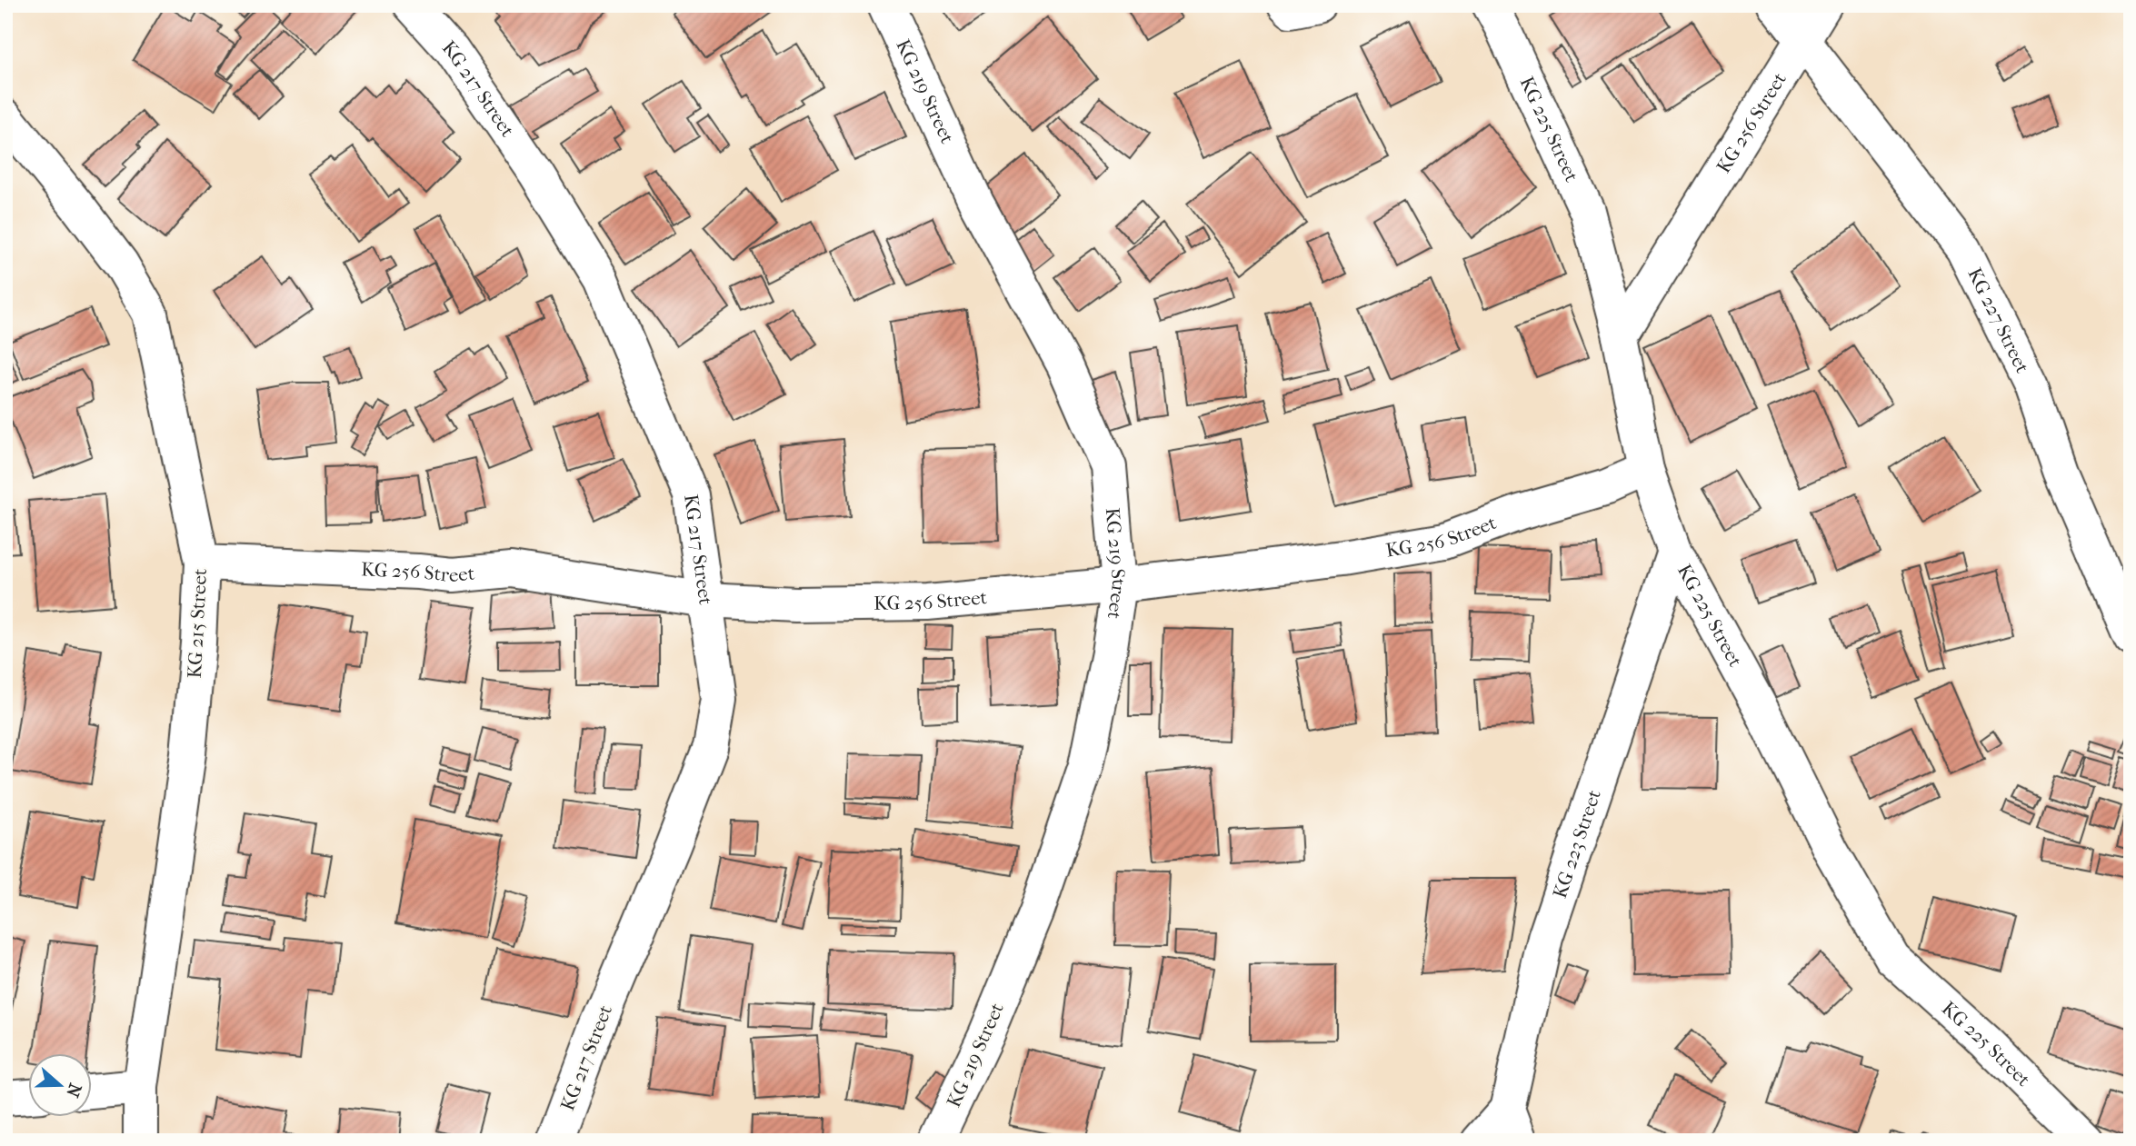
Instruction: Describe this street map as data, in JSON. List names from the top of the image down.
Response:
{
  "streets": {
    "street": [
      "KG 217 Street",
      "KG 219 Street",
      "KG 256 Street",
      "KG 225 Street",
      "KG 227 Street",
      "KG 215 Street",
      "KG 223 Street"
    ]
  },
  "crossings": [
    ["KG 217 Street", "KG 256 Street"],
    ["KG 219 Street", "KG 256 Street"],
    ["KG 256 Street", "KG 225 Street"],
    ["KG 256 Street", "KG 227 Street"],
    ["KG 256 Street", "KG 215 Street"],
    ["KG 225 Street", "KG 223 Street"]
  ],
  "north": "right"
}
